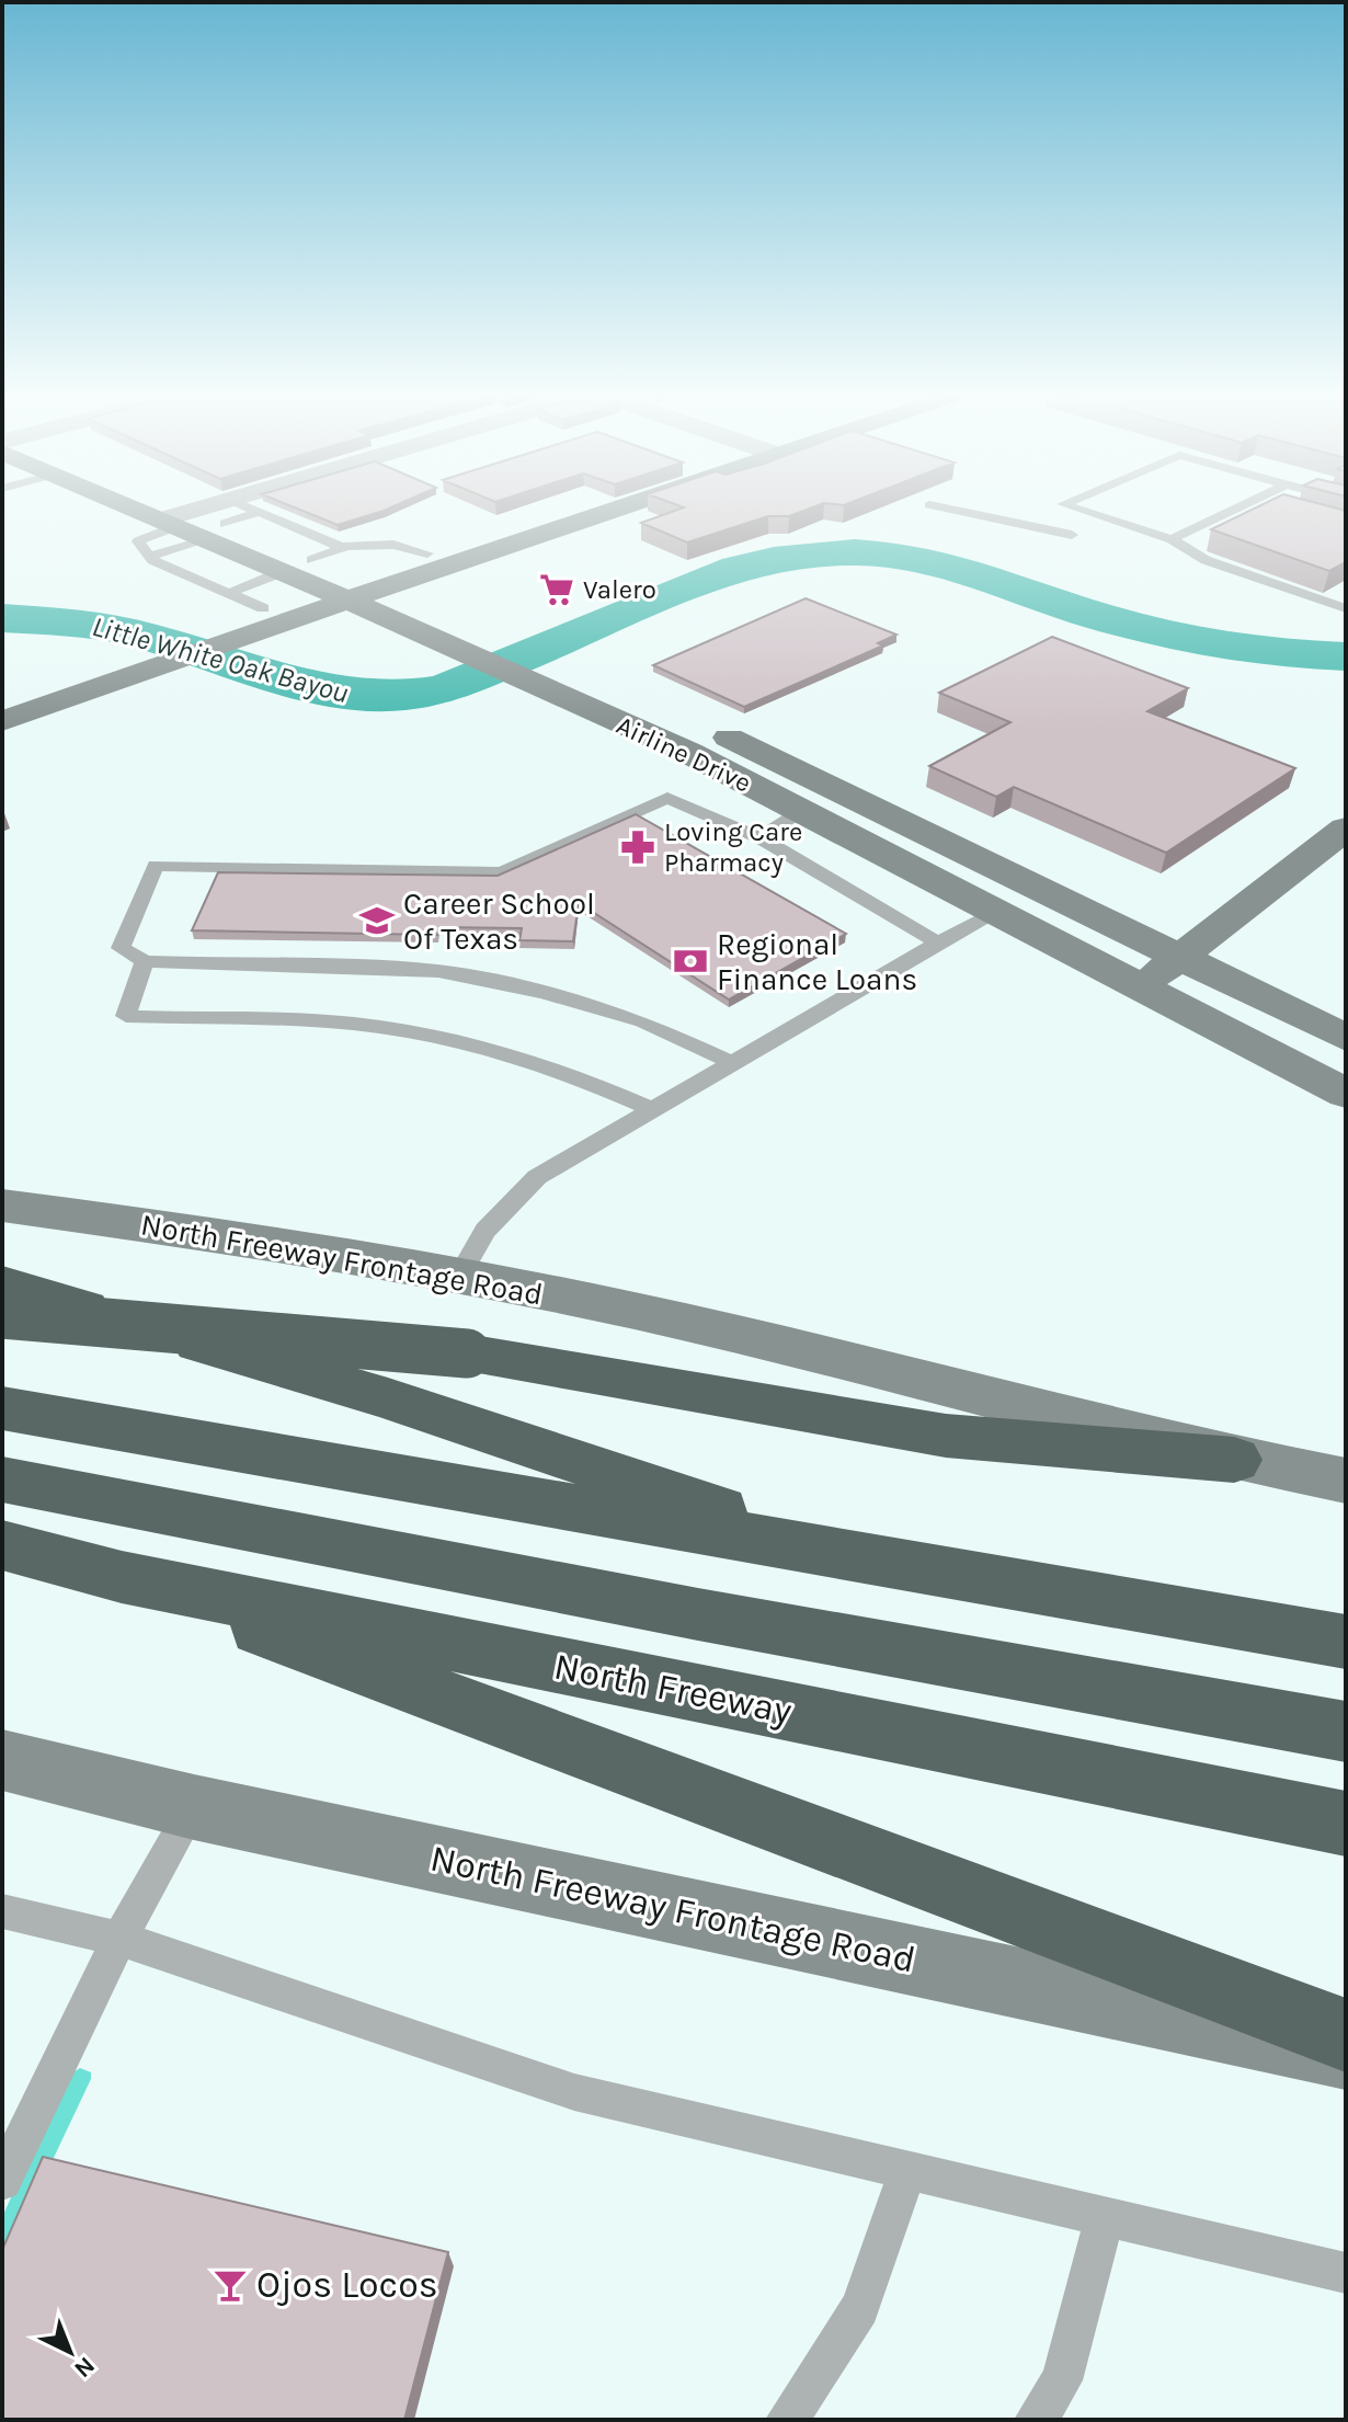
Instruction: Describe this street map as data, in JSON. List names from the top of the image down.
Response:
{
  "streets": {
    "highway": ["North Freeway"],
    "main road": ["Airline Drive", "North Freeway Frontage Road"]
  },
  "water": ["Little White Oak Bayou"],
  "places": {
    "supermarket": ["Valero"],
    "pharmacy": ["Loving Care Pharmacy"],
    "school or university": ["Career School Of Texas"],
    "bank": ["Regional Finance Loans"],
    "bar": ["Ojos Locos"]
  },
  "north": "bottom right"
}
